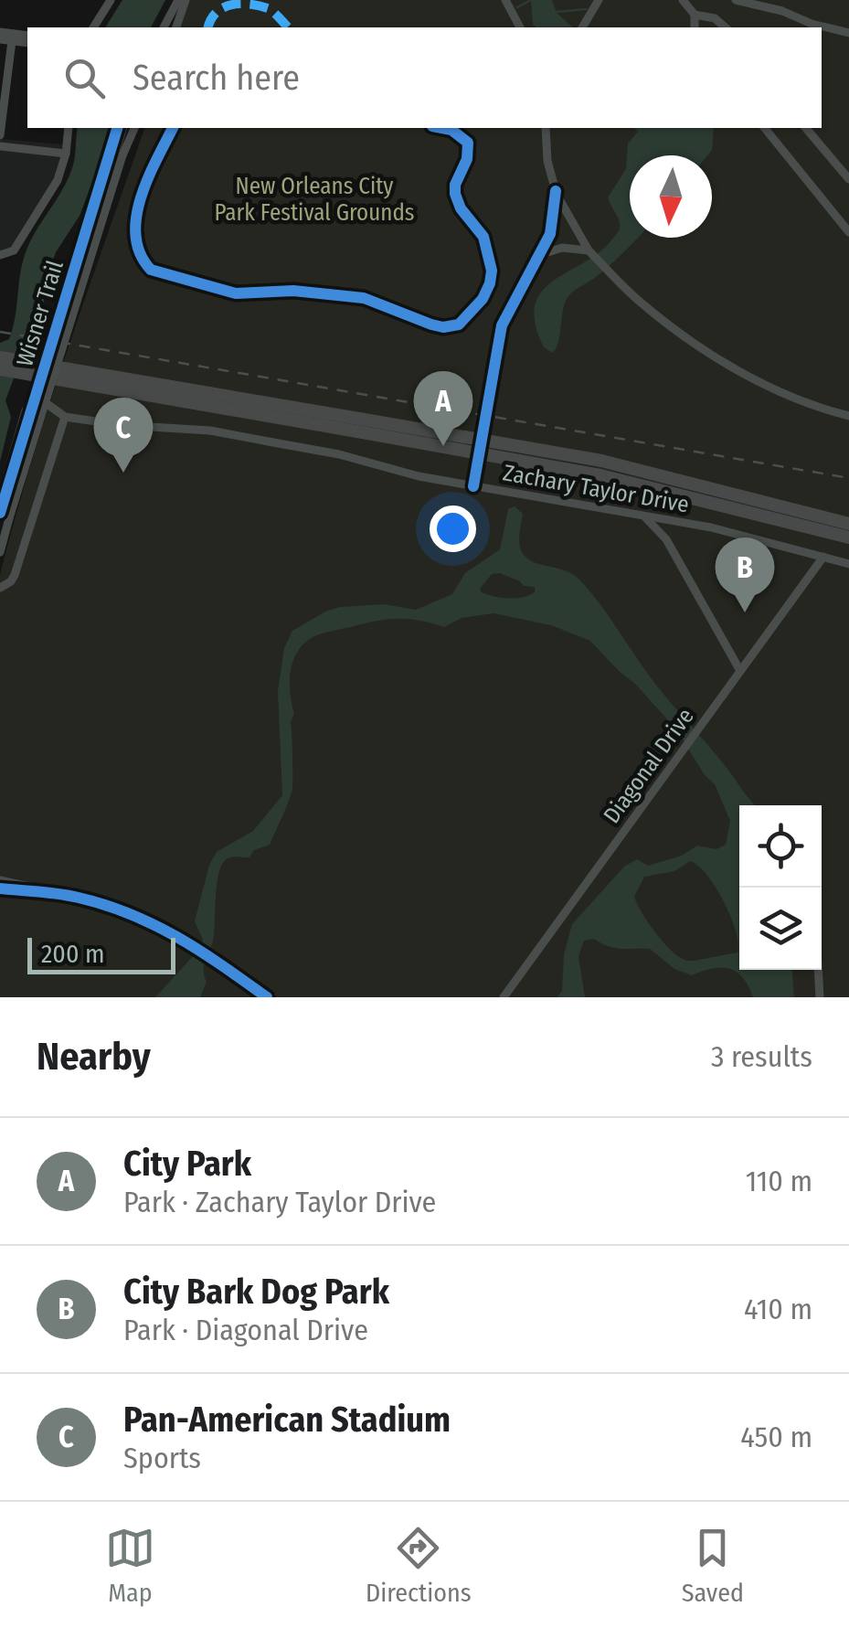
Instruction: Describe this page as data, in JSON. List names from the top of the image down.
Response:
{
  "streets": {
    "street": ["Zachary Taylor Drive", "Diagonal Drive"],
    "cycle path": ["Wisner Trail"]
  },
  "crossings": [
    ["Zachary Taylor Drive", "Diagonal Drive"]
  ],
  "parks": ["New Orleans City Park Festival Grounds"],
  "scale_bar": "200 m",
  "north": "bottom",
  "page": {
    "search": "Search here",
    "pins": ["A", "C", "B"],
    "scale": "200 m",
    "heading": ["Nearby", "3 results"],
    "list": [
      {
        "mark": "A",
        "name": "City Park",
        "note": "Park · Zachary Taylor Drive",
        "value": "110 m"
      },
      {
        "mark": "B",
        "name": "City Bark Dog Park",
        "note": "Park · Diagonal Drive",
        "value": "410 m"
      },
      {
        "mark": "C",
        "name": "Pan-American Stadium",
        "note": "Sports",
        "value": "450 m"
      }
    ],
    "nav": ["Map", "Directions", "Saved"]
  }
}
